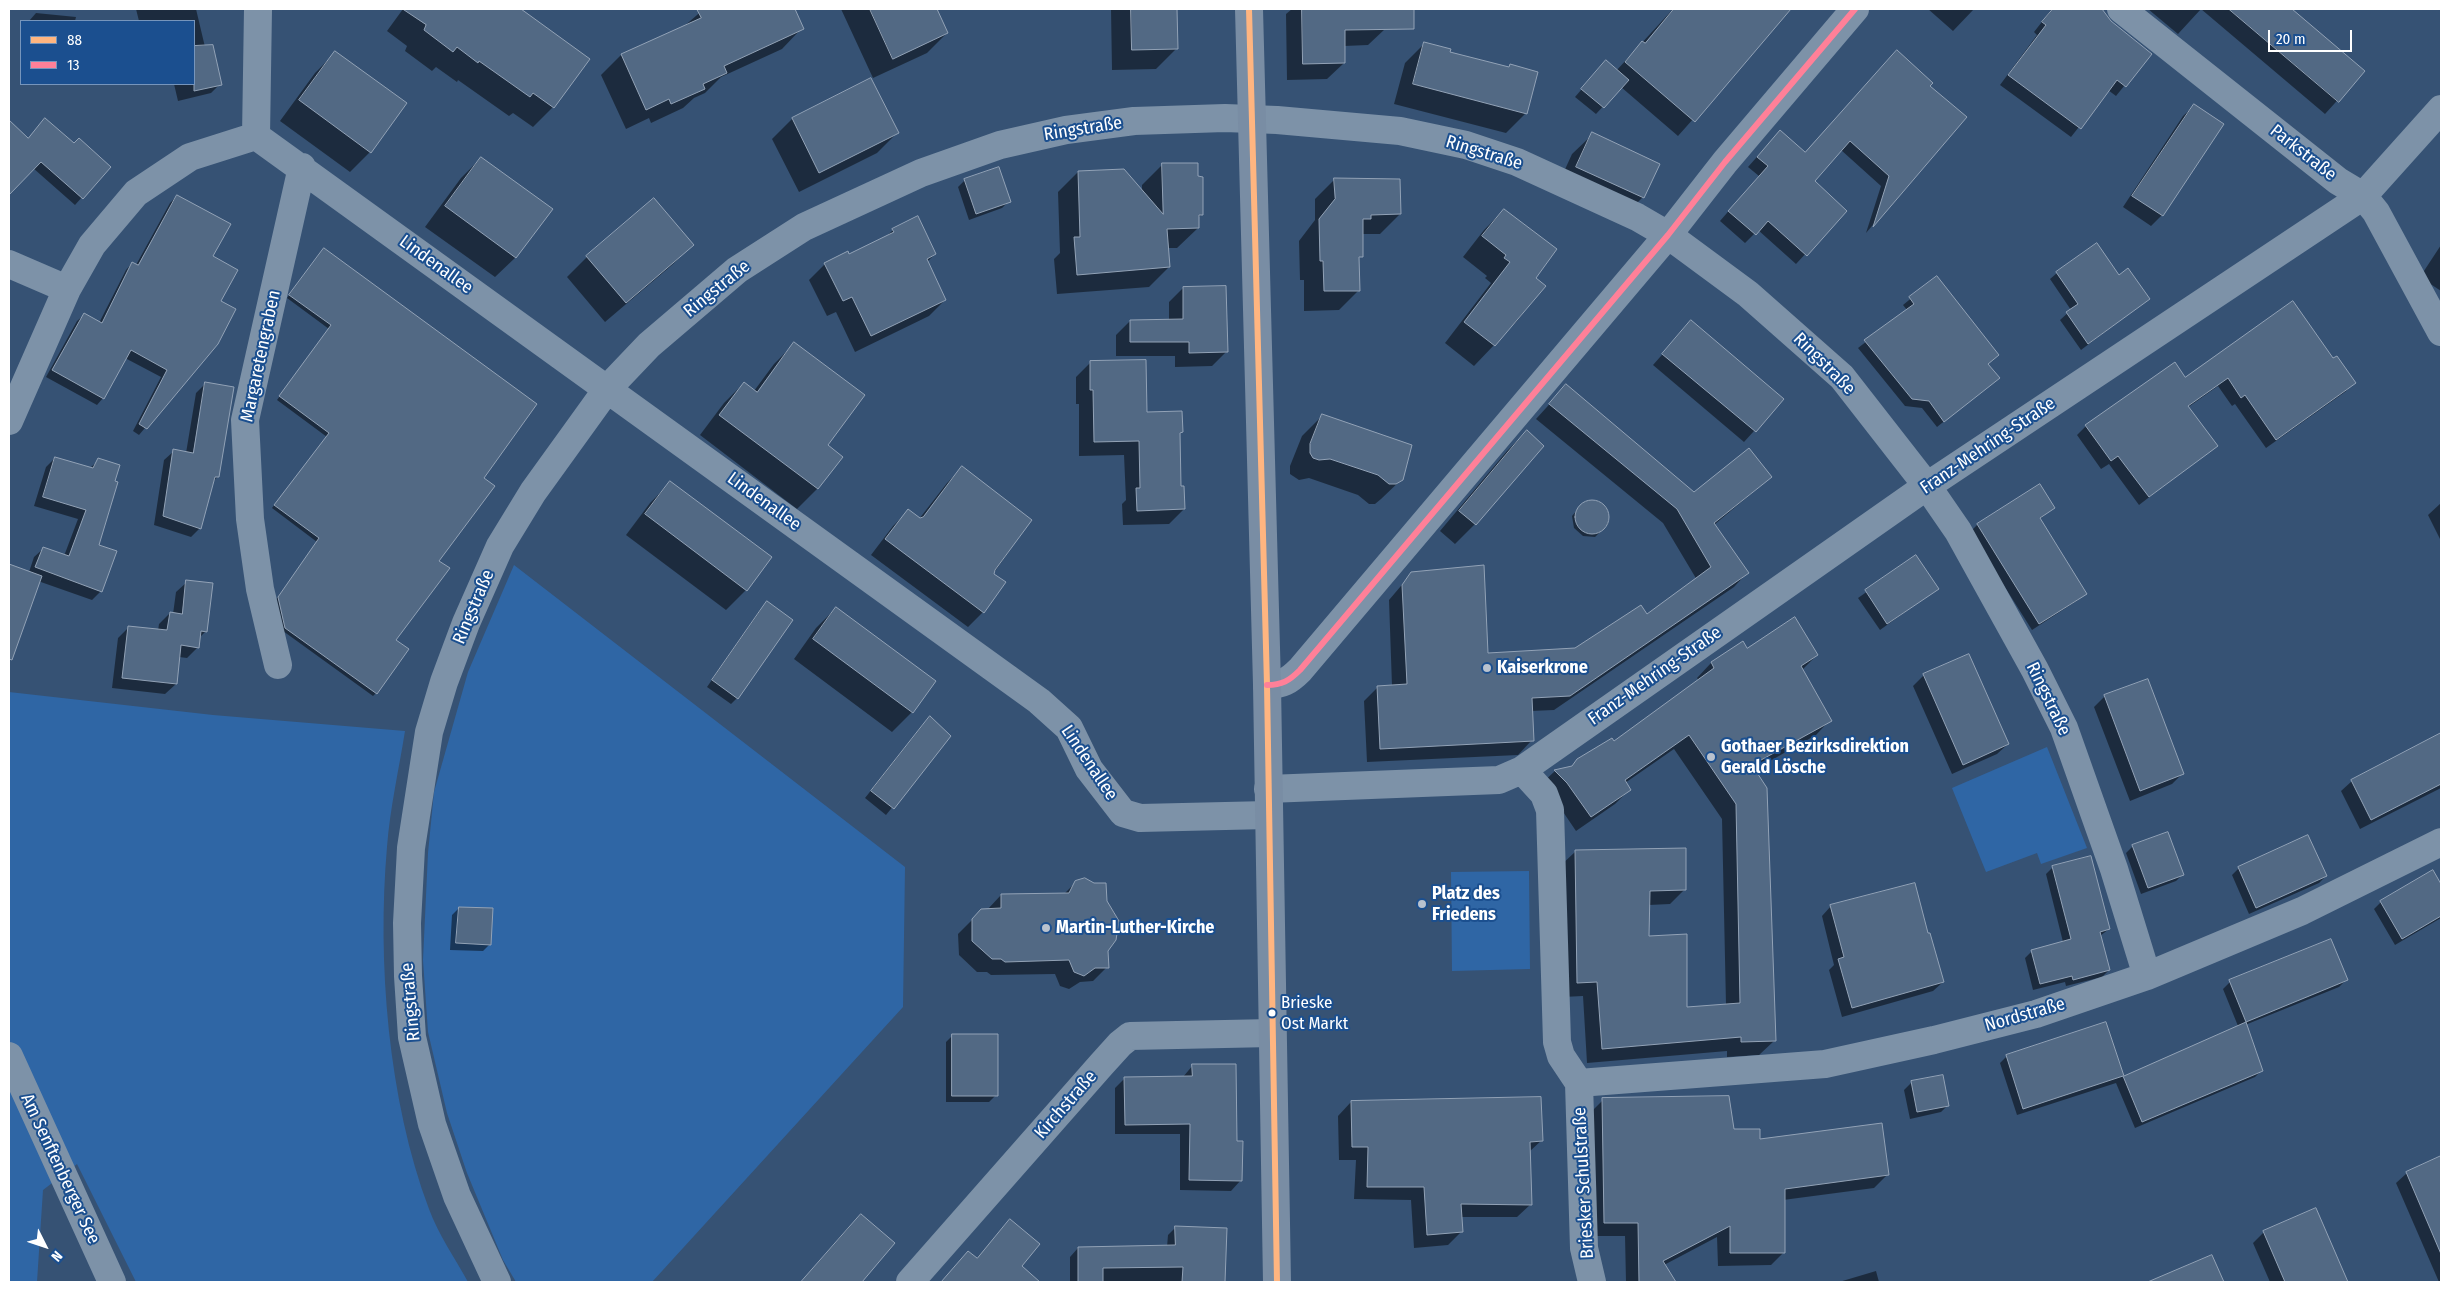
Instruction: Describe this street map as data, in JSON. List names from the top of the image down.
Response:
{
  "streets": {
    "street": [
      "Ringstraße",
      "Parkstraße",
      "Lindenallee",
      "Margaretengraben",
      "Franz-Mehring-Straße",
      "Nordstraße",
      "Kirchstraße",
      "Am Senftenberger See",
      "Briesker Schulstraße"
    ]
  },
  "crossings": [
    ["Ringstraße", "Lindenallee"],
    ["Ringstraße", "Franz-Mehring-Straße"],
    ["Ringstraße", "Nordstraße"],
    ["Parkstraße", "Franz-Mehring-Straße"],
    ["Lindenallee", "Margaretengraben"],
    ["Nordstraße", "Briesker Schulstraße"]
  ],
  "places": [
    "Kaiserkrone",
    "Gothaer Bezirksdirektion Gerald Lösche",
    "Platz des Friedens",
    "Martin-Luther-Kirche",
    "Brieske Ost Markt"
  ],
  "lines": ["transit line 88", "transit line 13"],
  "legend": ["88", "13"],
  "scale_bar": "20 m",
  "north": "bottom right"
}
